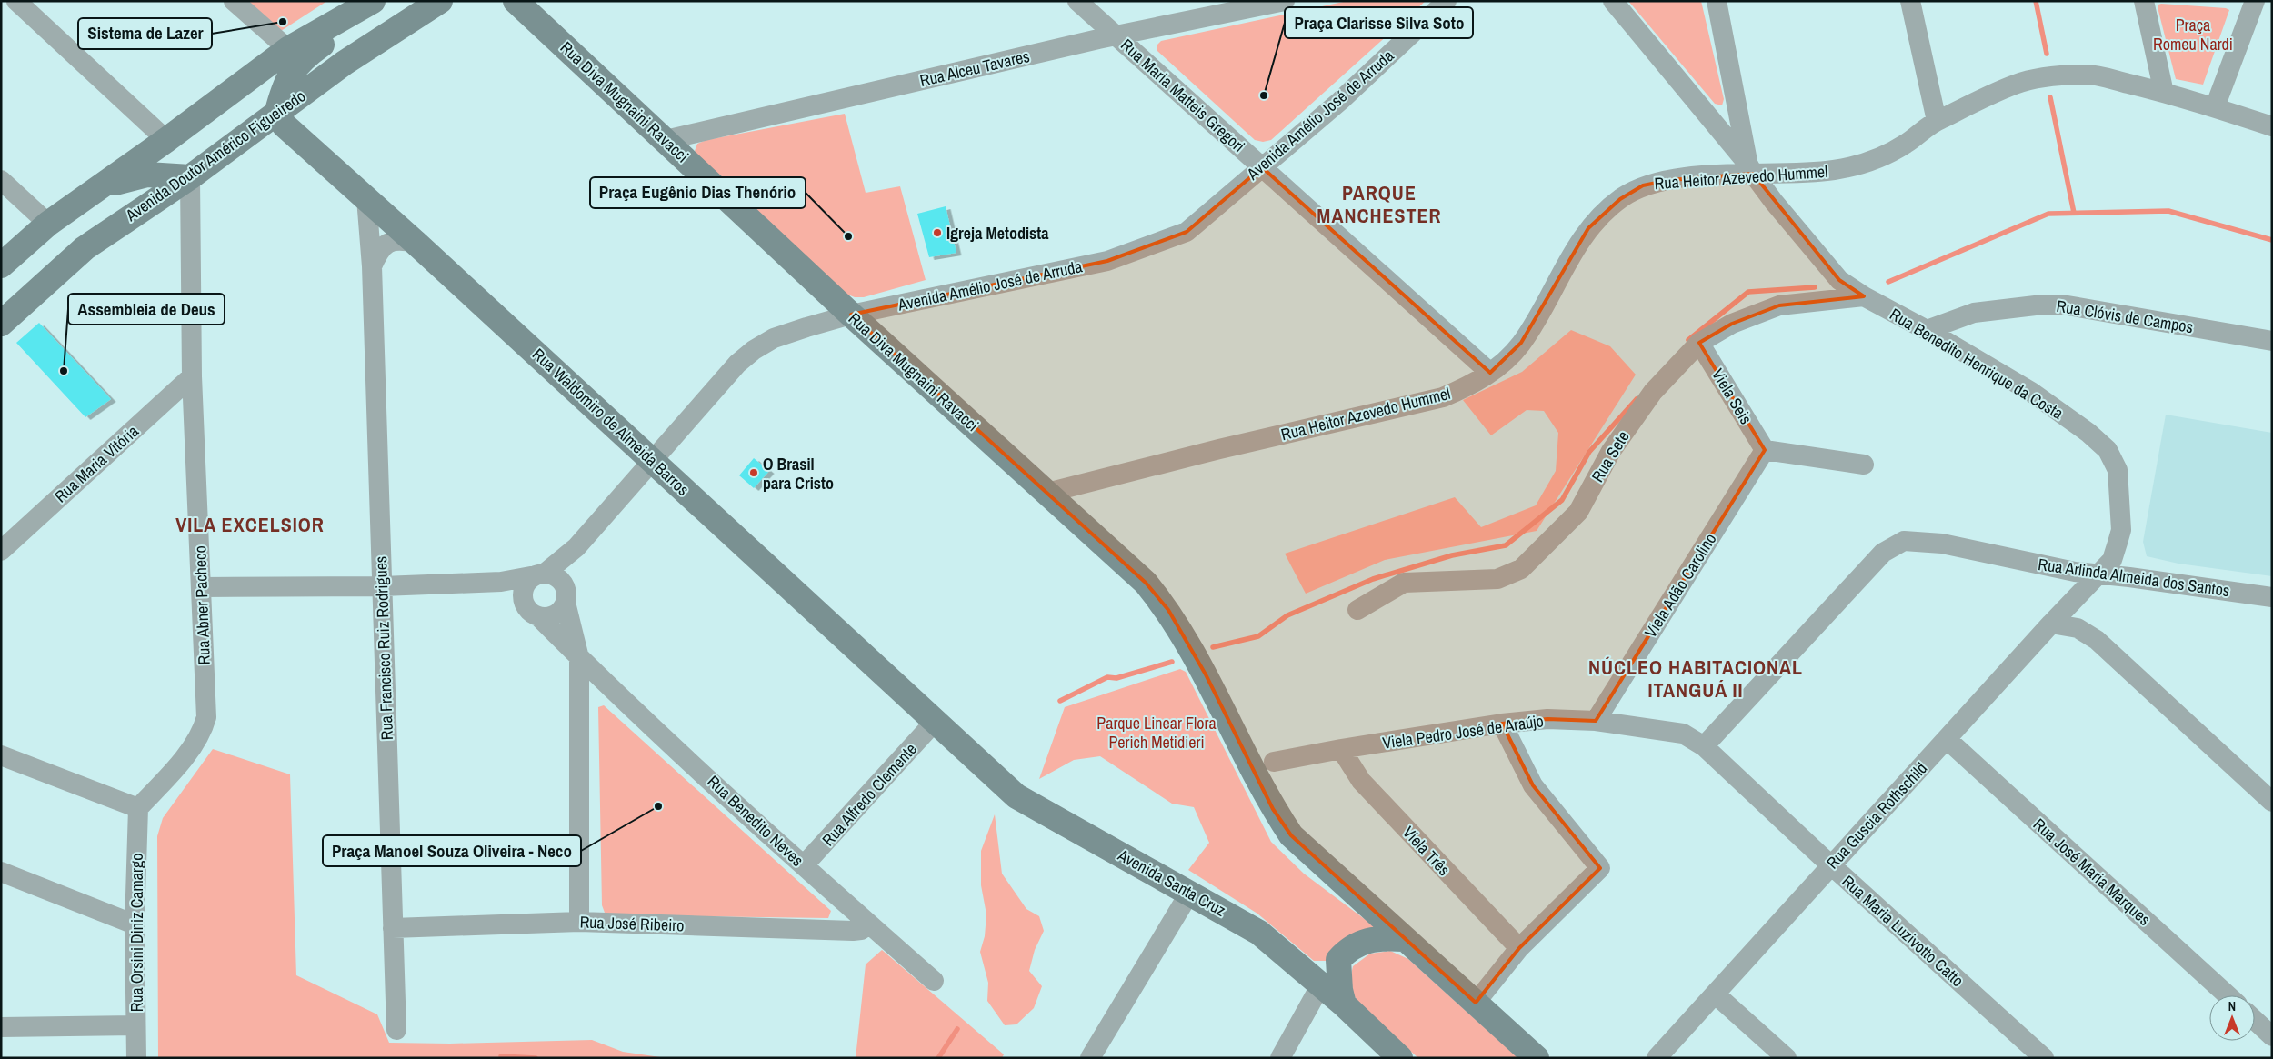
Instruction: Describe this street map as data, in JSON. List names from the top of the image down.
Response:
{
  "streets": {
    "main road": [
      "Rua Diva Mugnaini Ravacci",
      "Avenida Doutor Américo Figueiredo",
      "Rua Waldomiro de Almeida Barros",
      "Avenida Santa Cruz"
    ],
    "street": [
      "Rua Alceu Tavares",
      "Rua Maria Matteis Gregori",
      "Avenida Amélio José de Arruda",
      "Rua Heitor Azevedo Hummel",
      "Rua Clóvis de Campos",
      "Rua Benedito Henrique da Costa",
      "Viela Seis",
      "Rua Sete",
      "Rua Maria Vitória",
      "Rua Arlinda Almeida dos Santos",
      "Viela Adão Carolino",
      "Rua Abner Pacheco",
      "Rua Francisco Ruiz Rodrigues",
      "Viela Pedro José de Araújo",
      "Rua Alfredo Clemente",
      "Rua Guscia Rothschild",
      "Rua Benedito Neves",
      "Viela Três",
      "Rua José Maria Marques",
      "Rua José Ribeiro",
      "Rua Maria Luzivotto Catto",
      "Rua Orsini Diniz Camargo"
    ]
  },
  "crossings": [
    ["Rua Alceu Tavares", "Rua Maria Matteis Gregori"],
    ["Rua Alceu Tavares", "Rua Diva Mugnaini Ravacci"],
    ["Rua Maria Matteis Gregori", "Avenida Amélio José de Arruda"],
    ["Rua Maria Matteis Gregori", "Rua Heitor Azevedo Hummel"],
    ["Rua Diva Mugnaini Ravacci", "Avenida Amélio José de Arruda"],
    ["Rua Diva Mugnaini Ravacci", "Rua Heitor Azevedo Hummel"],
    ["Avenida Amélio José de Arruda", "Rua Waldomiro de Almeida Barros"],
    ["Avenida Amélio José de Arruda", "Rua Benedito Neves"],
    ["Avenida Doutor Américo Figueiredo", "Rua Waldomiro de Almeida Barros"],
    ["Avenida Doutor Américo Figueiredo", "Rua Abner Pacheco"],
    ["Rua Heitor Azevedo Hummel", "Rua Benedito Henrique da Costa"],
    ["Rua Clóvis de Campos", "Rua Benedito Henrique da Costa"],
    ["Rua Benedito Henrique da Costa", "Rua Sete"],
    ["Rua Benedito Henrique da Costa", "Rua Arlinda Almeida dos Santos"],
    ["Rua Benedito Henrique da Costa", "Rua Guscia Rothschild"],
    ["Viela Seis", "Rua Sete"],
    ["Viela Seis", "Viela Adão Carolino"],
    ["Rua Waldomiro de Almeida Barros", "Rua Francisco Ruiz Rodrigues"],
    ["Rua Waldomiro de Almeida Barros", "Rua Alfredo Clemente"],
    ["Rua Waldomiro de Almeida Barros", "Avenida Santa Cruz"],
    ["Rua Maria Vitória", "Rua Abner Pacheco"],
    ["Rua Arlinda Almeida dos Santos", "Viela Pedro José de Araújo"],
    ["Rua Arlinda Almeida dos Santos", "Rua Guscia Rothschild"],
    ["Rua Arlinda Almeida dos Santos", "Rua Maria Luzivotto Catto"],
    ["Viela Adão Carolino", "Viela Pedro José de Araújo"],
    ["Rua Abner Pacheco", "Rua Orsini Diniz Camargo"],
    ["Rua Francisco Ruiz Rodrigues", "Rua José Ribeiro"],
    ["Viela Pedro José de Araújo", "Viela Três"],
    ["Viela Pedro José de Araújo", "Rua Maria Luzivotto Catto"],
    ["Rua Alfredo Clemente", "Rua Benedito Neves"],
    ["Rua Alfredo Clemente", "Avenida Santa Cruz"],
    ["Rua Guscia Rothschild", "Rua José Maria Marques"],
    ["Rua Guscia Rothschild", "Rua Maria Luzivotto Catto"],
    ["Rua Benedito Neves", "Rua José Ribeiro"]
  ],
  "districts": ["PARQUE MANCHESTER", "VILA EXCELSIOR", "NÚCLEO HABITACIONAL ITANGUÁ II"],
  "parks": ["Praça Romeu Nardi", "Parque Linear Flora Perich Metidieri"],
  "places": [
    "Sistema de Lazer",
    "Praça Clarisse Silva Soto",
    "Igreja Metodista",
    "Praça Eugênio Dias Thenório",
    "Assembleia de Deus",
    "O Brasil para Cristo",
    "Praça Manoel Souza Oliveira - Neco"
  ],
  "north": "top"
}
